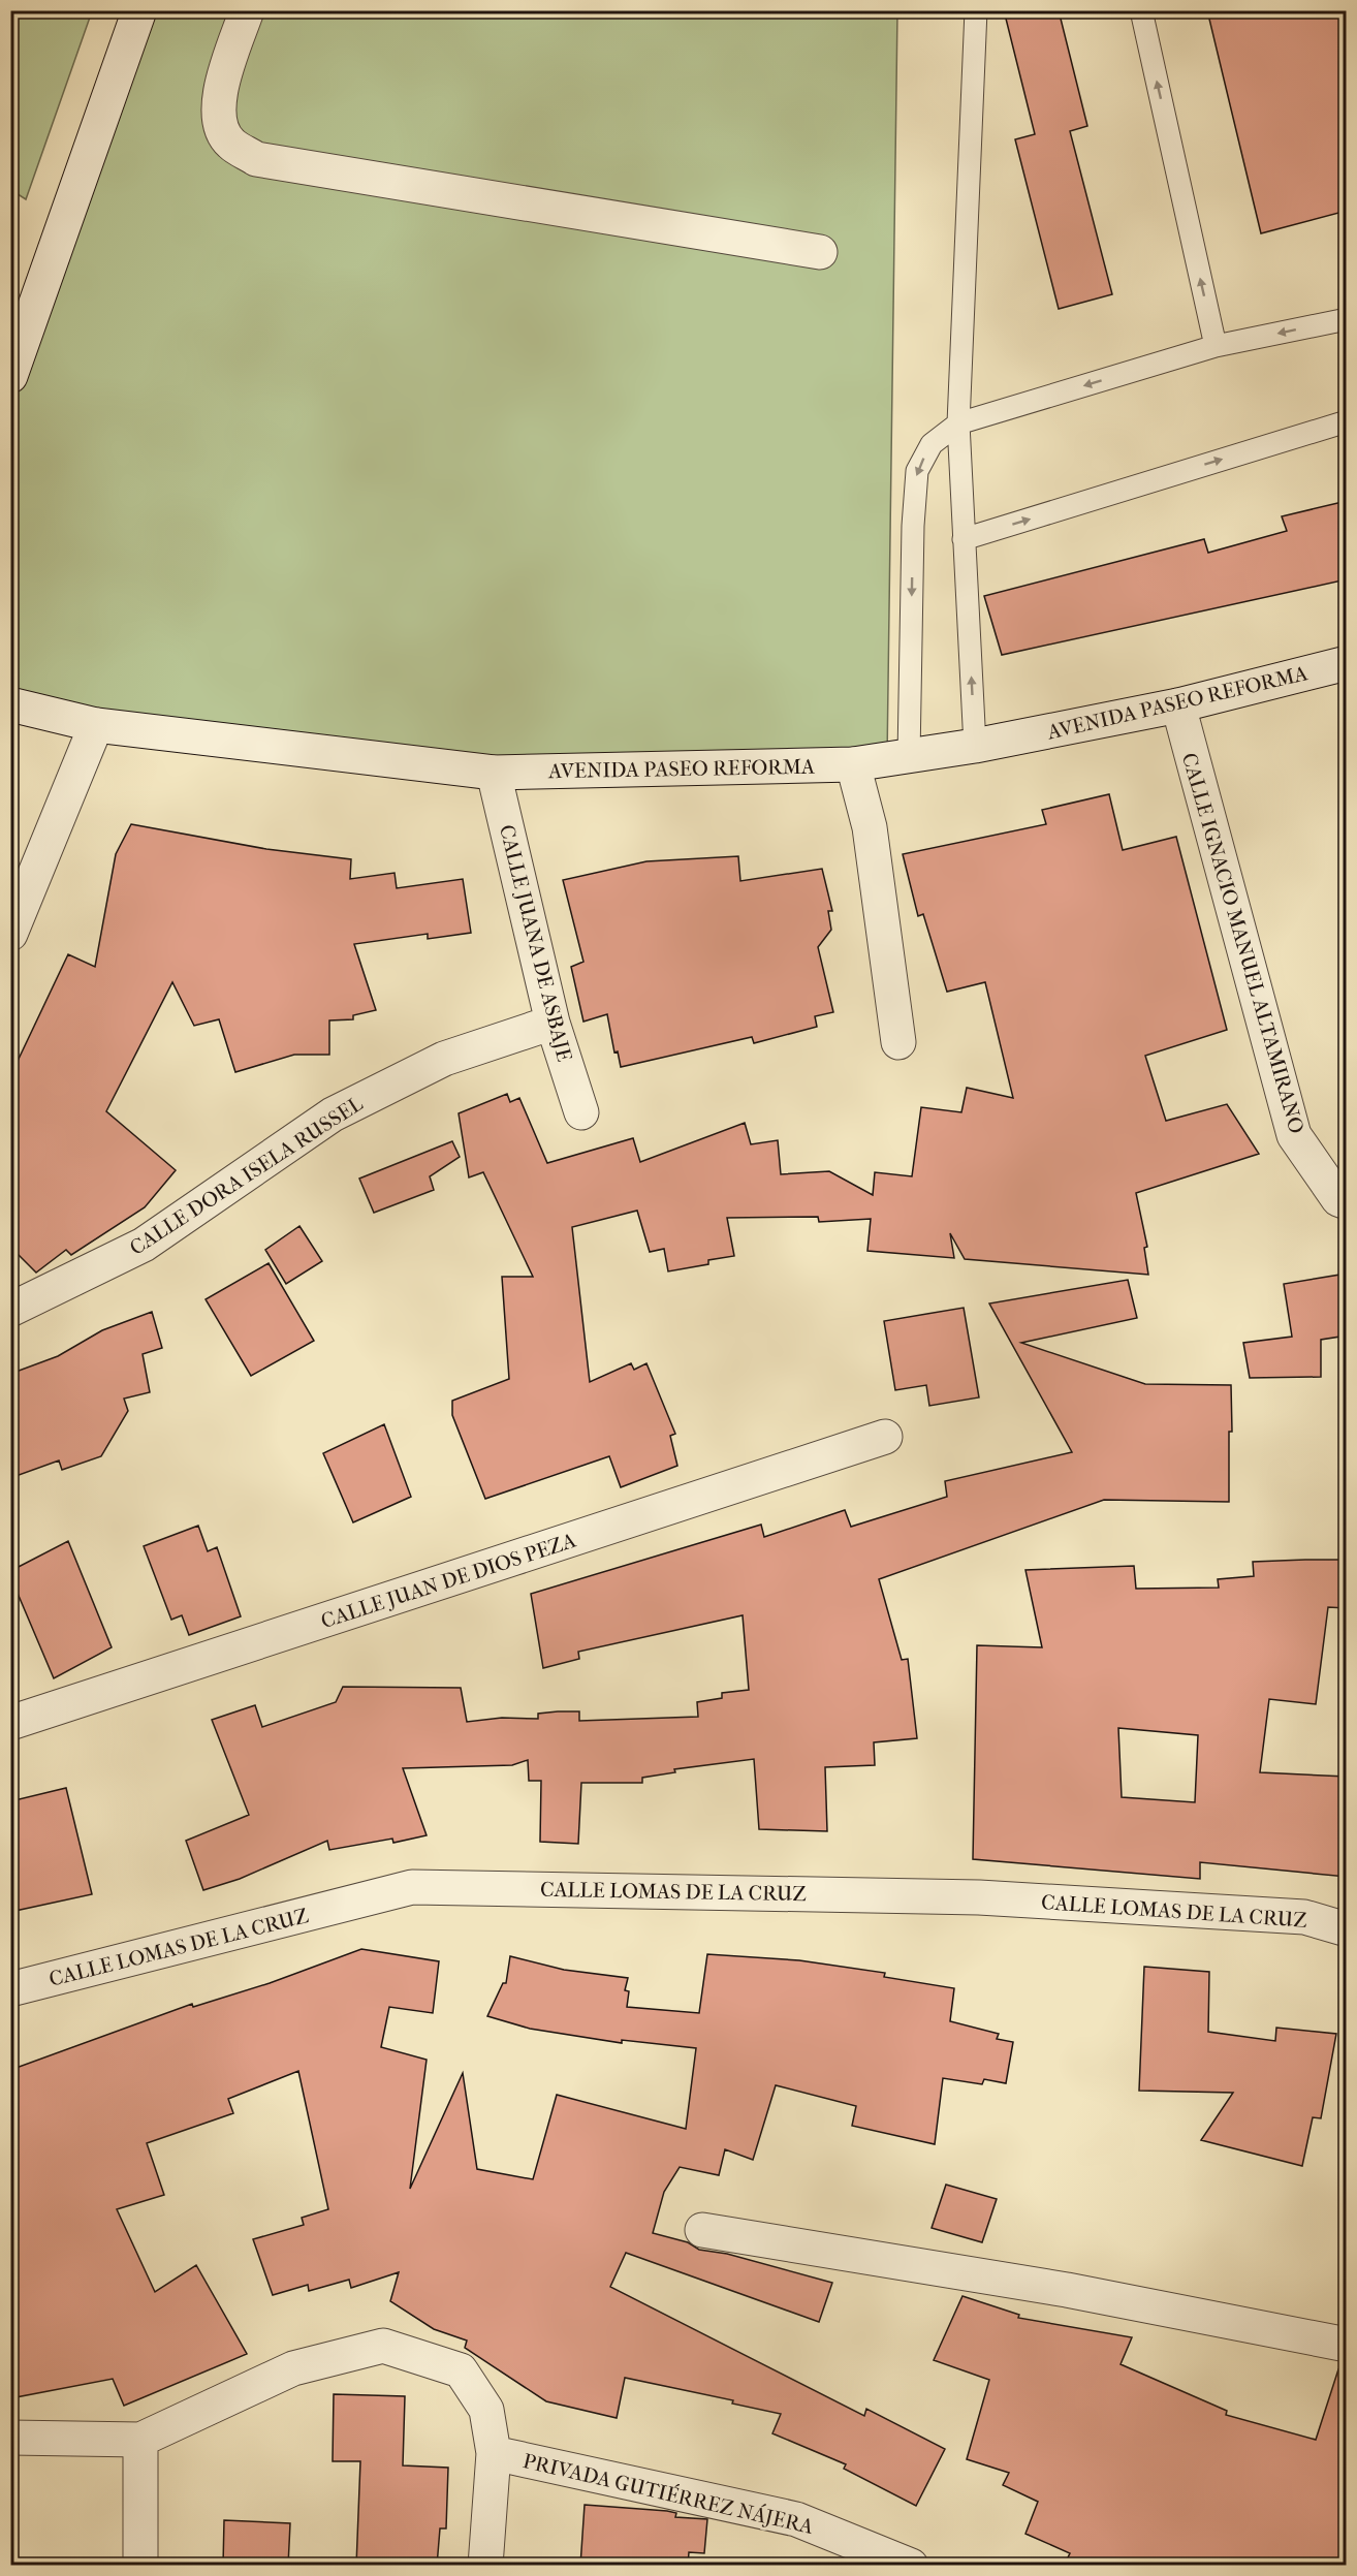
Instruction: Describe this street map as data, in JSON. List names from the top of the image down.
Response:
{
  "streets": {
    "street": [
      "AVENIDA PASEO REFORMA",
      "CALLE JUANA DE ASBAJE",
      "CALLE IGNACIO MANUEL ALTAMIRANO",
      "CALLE DORA ISELA RUSSEL",
      "CALLE JUAN DE DIOS PEZA",
      "CALLE LOMAS DE LA CRUZ",
      "PRIVADA GUTIÉRREZ NÁJERA"
    ]
  },
  "crossings": [
    ["AVENIDA PASEO REFORMA", "CALLE JUANA DE ASBAJE"],
    ["AVENIDA PASEO REFORMA", "CALLE IGNACIO MANUEL ALTAMIRANO"],
    ["CALLE JUANA DE ASBAJE", "CALLE DORA ISELA RUSSEL"]
  ]
}
